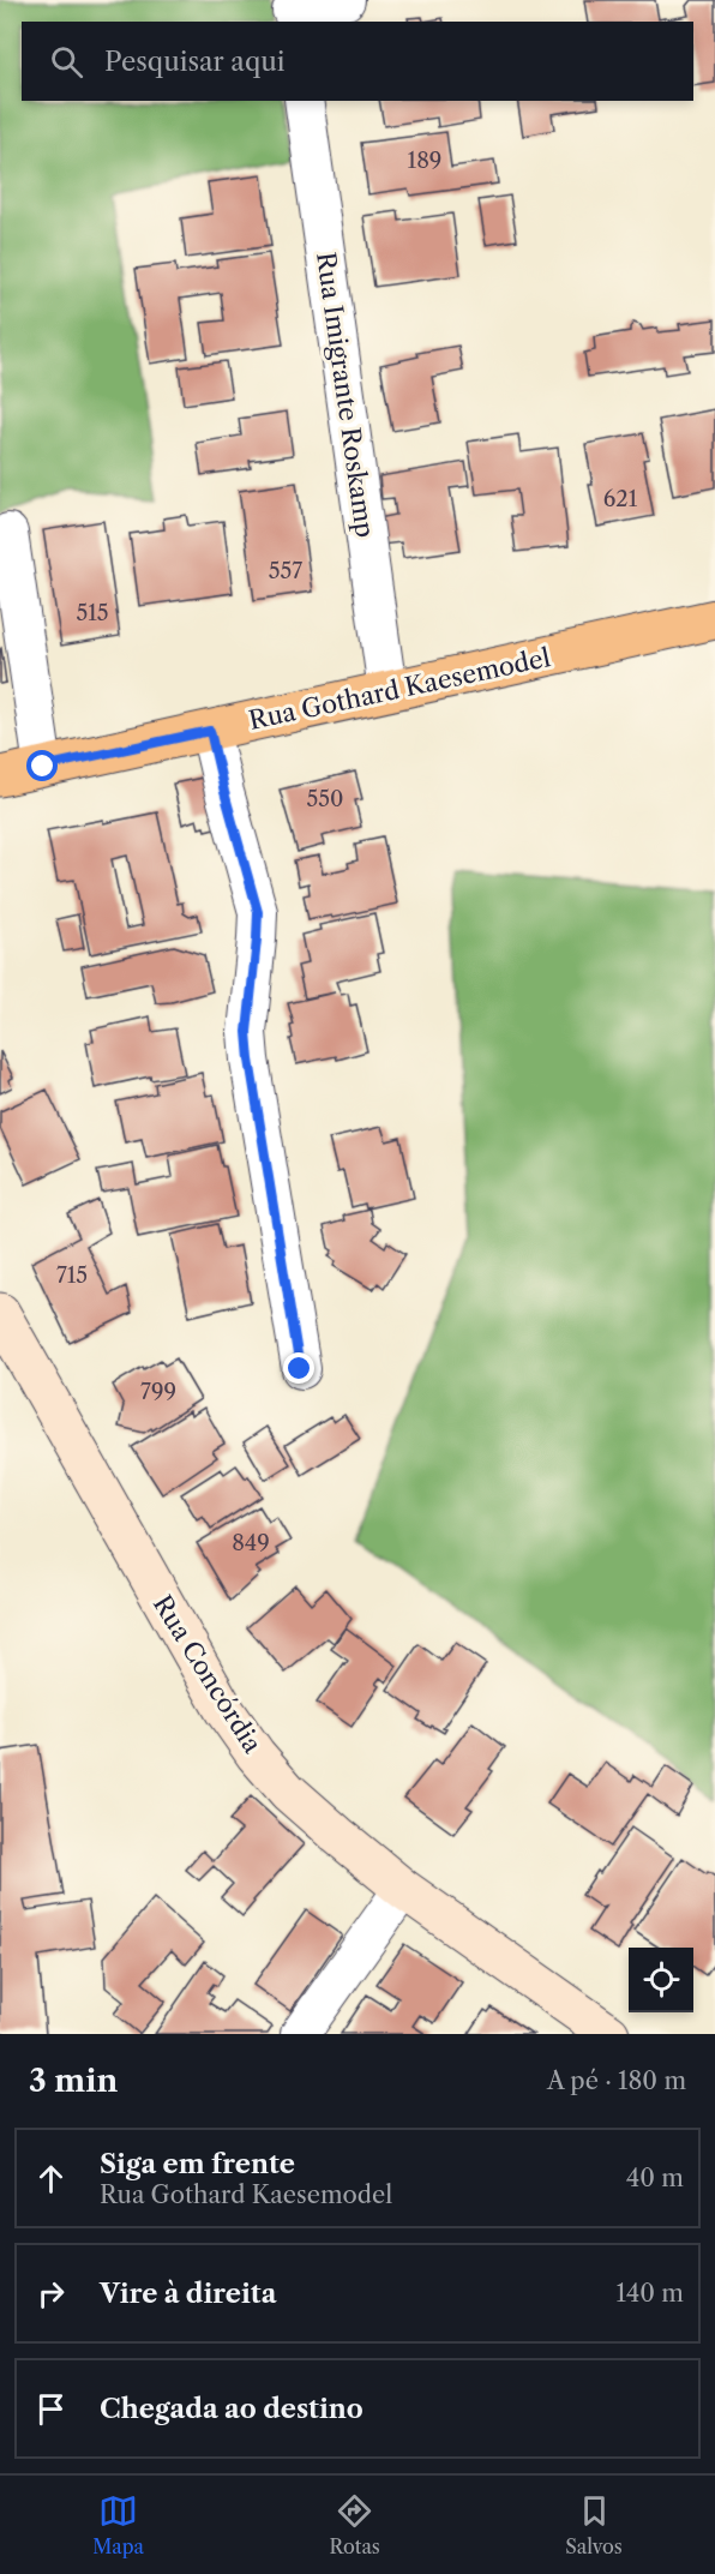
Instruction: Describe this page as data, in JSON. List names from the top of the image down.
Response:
{
  "streets": {
    "main road": ["Rua Gothard Kaesemodel"],
    "street": ["Rua Imigrante Roskamp", "Rua Concórdia"]
  },
  "crossings": [
    ["Rua Imigrante Roskamp", "Rua Gothard Kaesemodel"]
  ],
  "house_numbers": [
    "189",
    "621",
    "557",
    "515",
    "550",
    "715",
    "799",
    "849"
  ],
  "page": {
    "search": "Pesquisar aqui",
    "heading": ["3 min", "A pé · 180 m"],
    "list": [
      ["Siga em frente", "Rua Gothard Kaesemodel", "40 m"],
      ["Vire à direita", "140 m"],
      "Chegada ao destino"
    ],
    "nav": ["Mapa", "Rotas", "Salvos"]
  }
}
